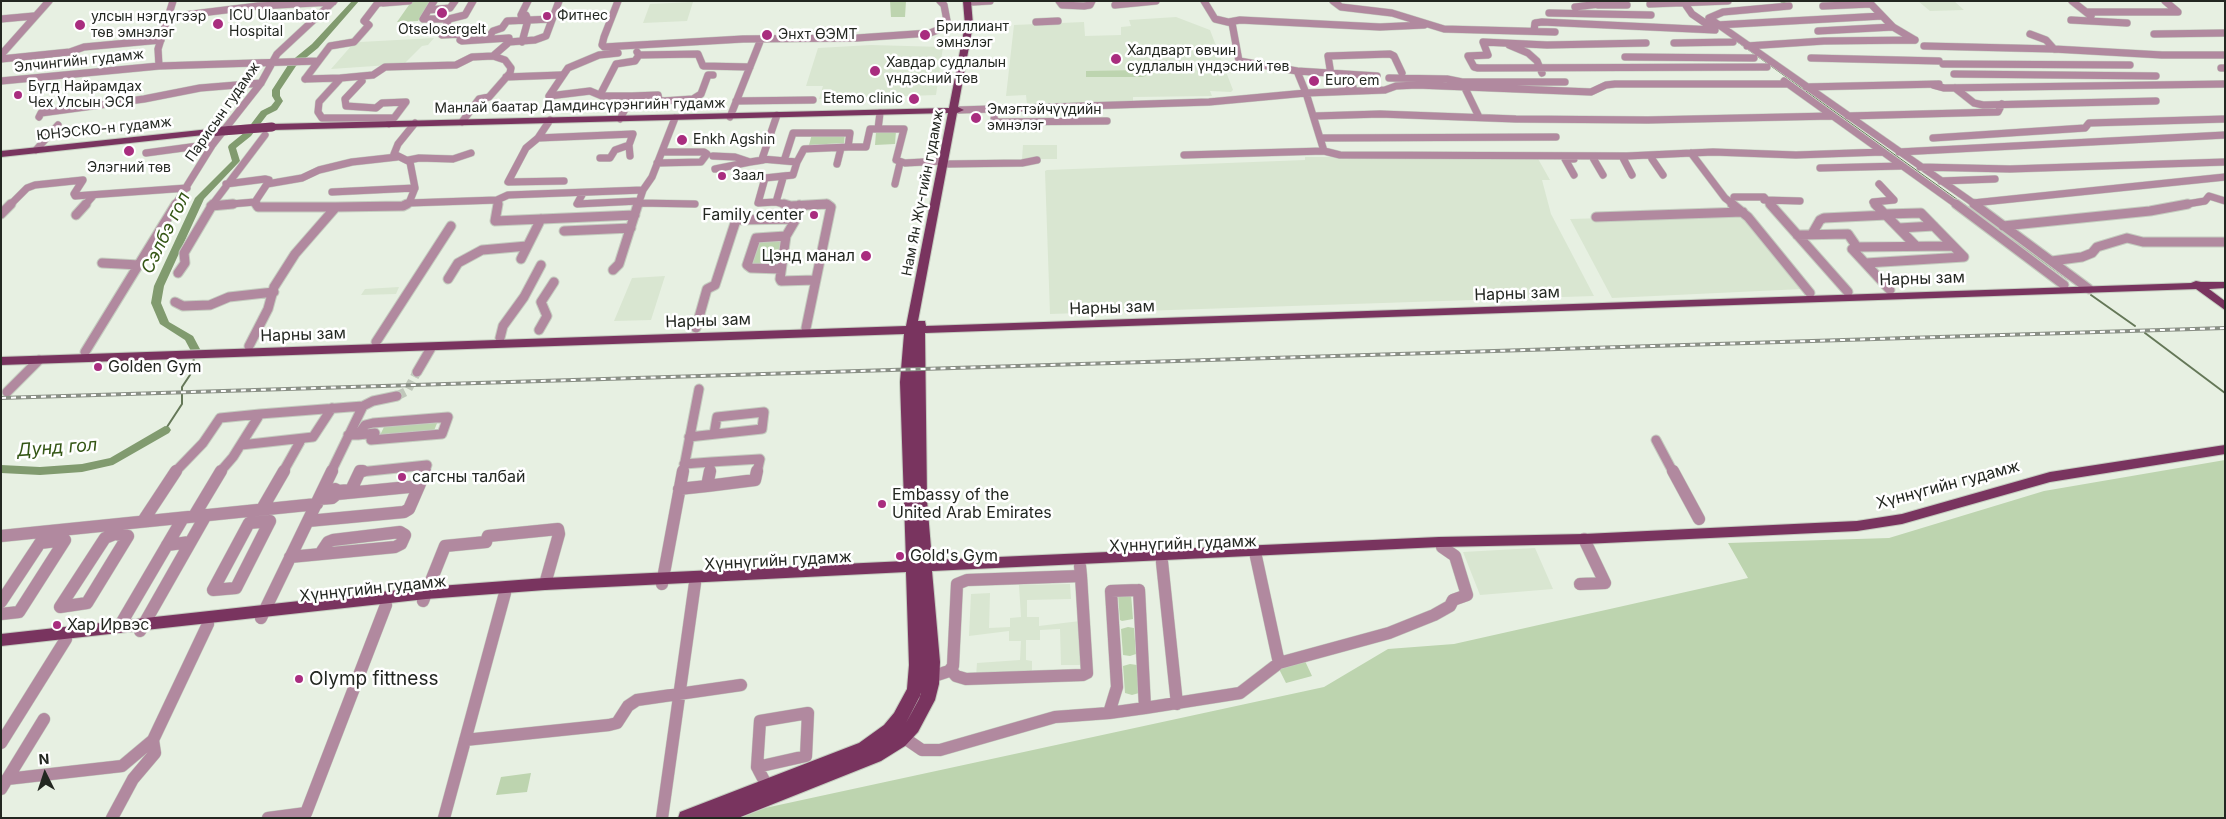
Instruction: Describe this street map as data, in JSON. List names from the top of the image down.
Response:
{
  "streets": {
    "main road": [
      "Манлай баатар Дамдинсүрэнгийн гудамж",
      "ЮНЭСКО-н гудамж",
      "Нам Ян Жү-гийн гудамж",
      "Нарны зам",
      "Хүннүгийн гудамж"
    ],
    "street": ["Элчингийн гудамж", "Парисын гудамж"]
  },
  "crossings": [
    ["Элчингийн гудамж", "Парисын гудамж"],
    ["Манлай баатар Дамдинсүрэнгийн гудамж", "ЮНЭСКО-н гудамж"],
    ["Манлай баатар Дамдинсүрэнгийн гудамж", "Нам Ян Жү-гийн гудамж"],
    ["Парисын гудамж", "Нарны зам"],
    ["Нам Ян Жү-гийн гудамж", "Нарны зам"]
  ],
  "water": ["Сэлбэ гол", "Дунд гол"],
  "places": [
    "Otselosergelt",
    "Фитнес",
    "ICU Ulaanbator Hospital",
    "улсын нэгдүгээр төв эмнэлэг",
    "Энхт ӨЭМТ",
    "Бриллиант эмнэлэг",
    "Халдварт өвчин судлалын үндэсний төв",
    "Хавдар судлалын үндэсний төв",
    "Euro em",
    "Бүгд Найрамдах Чех Улсын ЭСЯ",
    "Etemo clinic",
    "Эмэгтэйчүүдийн эмнэлэг",
    "Enkh Agshin",
    "Элэгний төв",
    "Заал",
    "Family center",
    "Цэнд манал",
    "Golden Gym",
    "сагсны талбай",
    "Embassy of the United Arab Emirates",
    "Gold's Gym",
    "Хар Ирвэс",
    "Olymp fittness"
  ],
  "north": "top"
}
